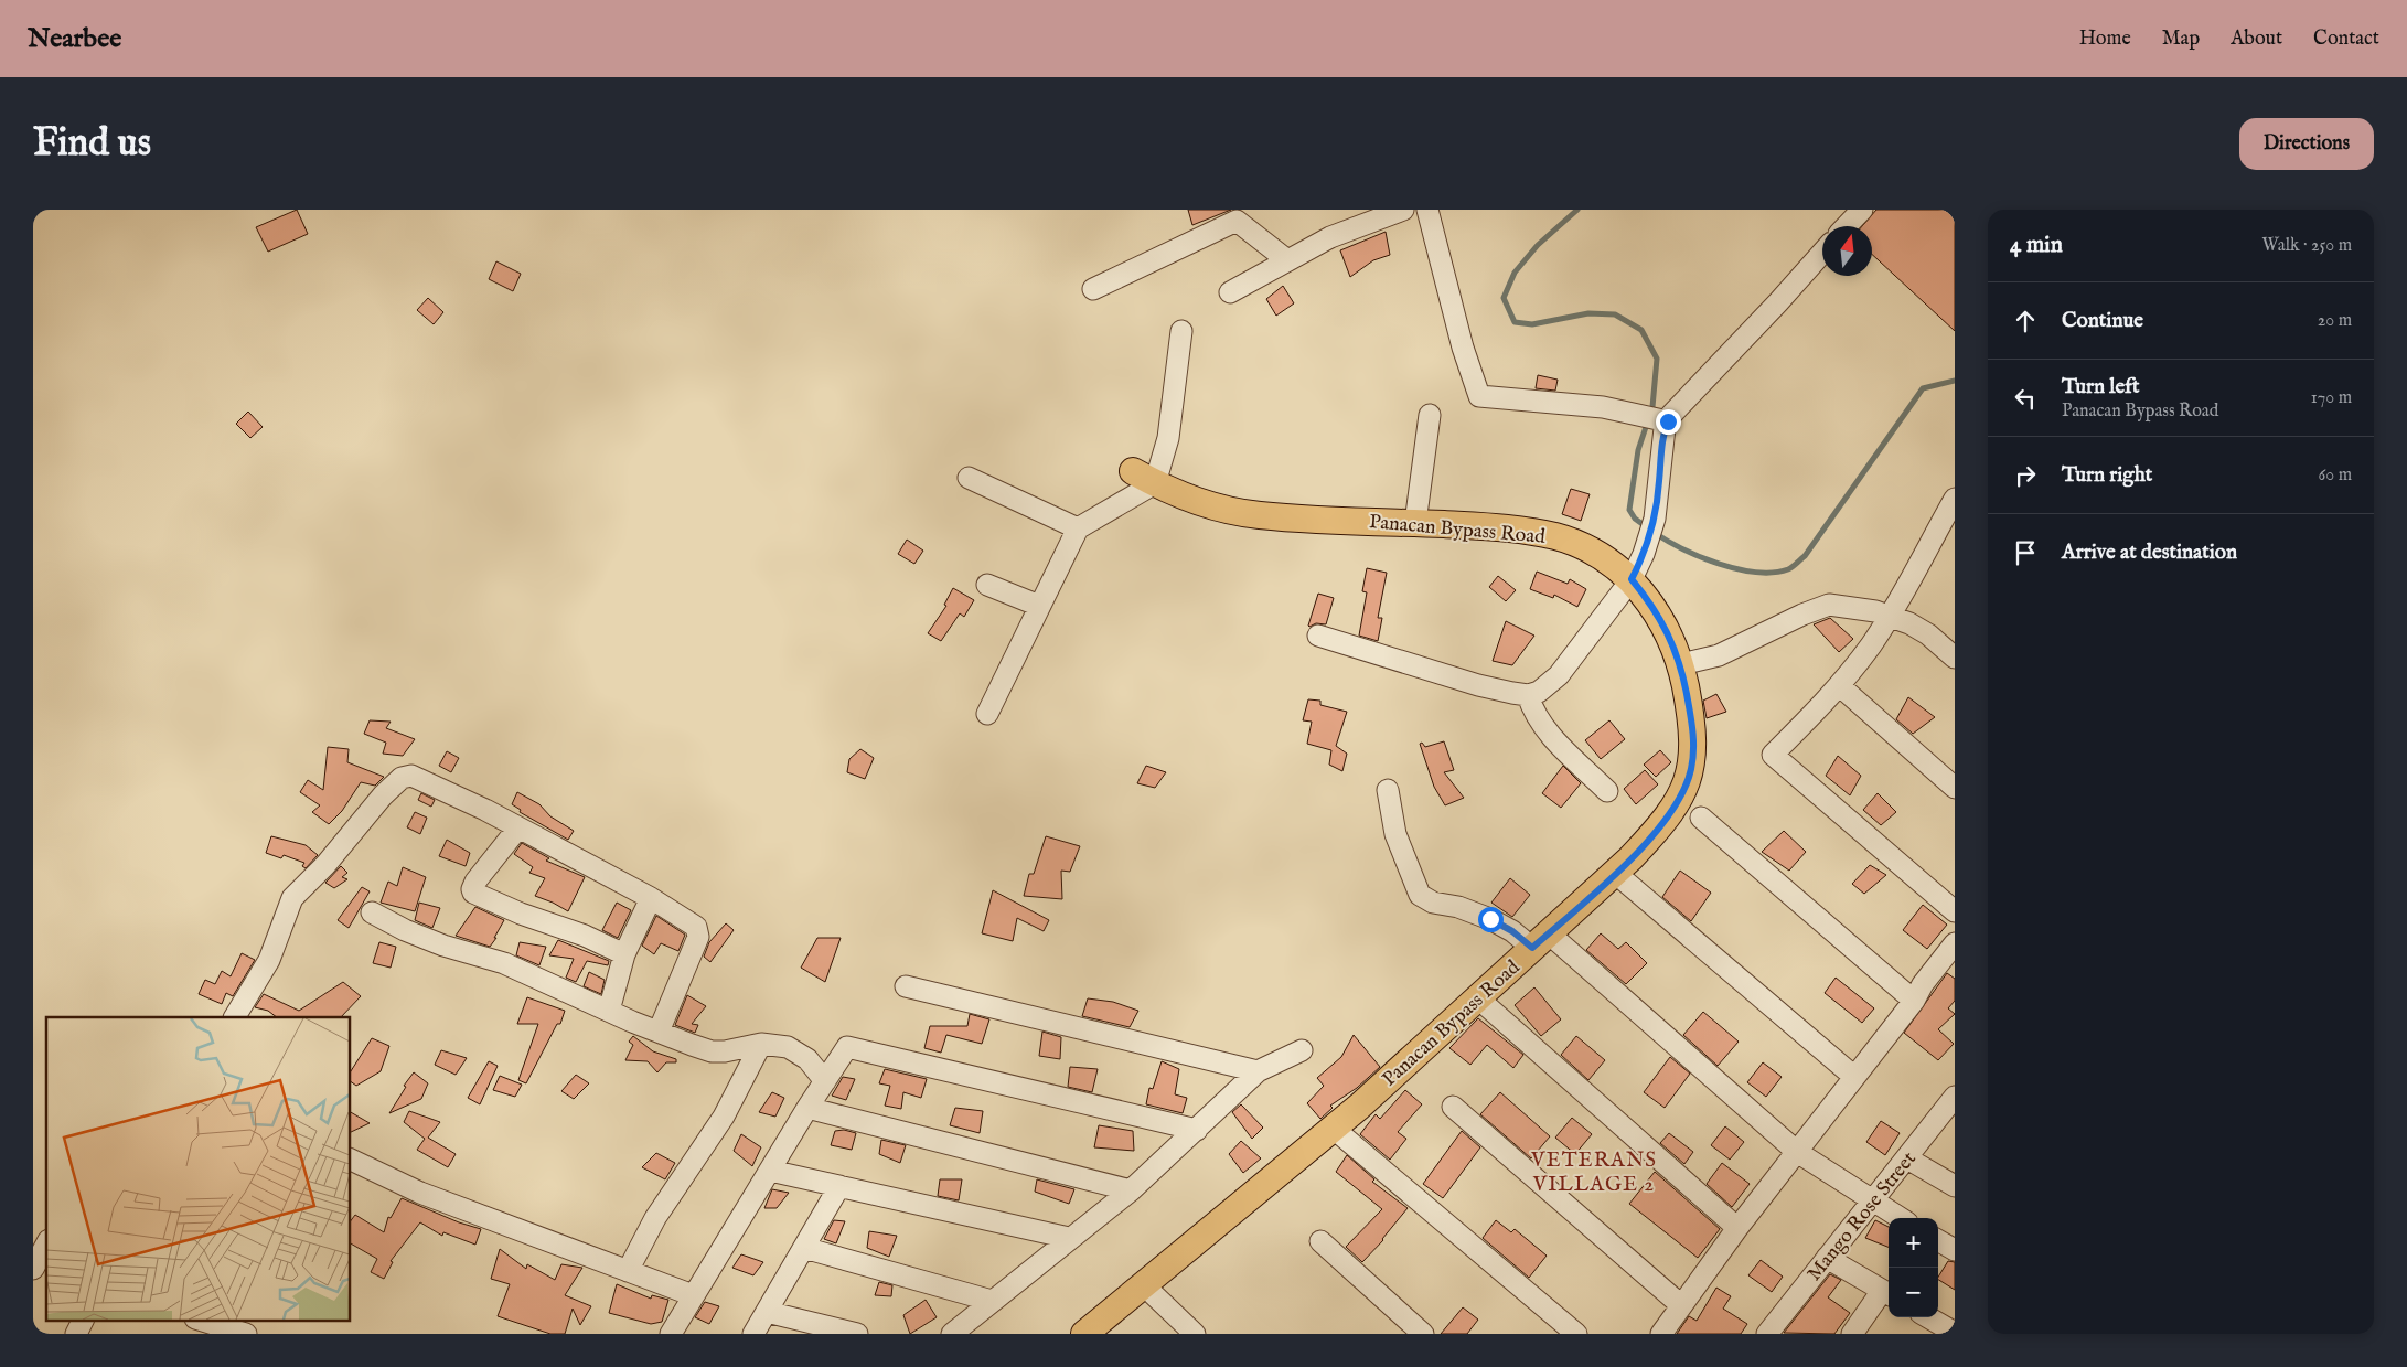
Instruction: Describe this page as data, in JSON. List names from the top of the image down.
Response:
{
  "streets": {
    "main road": ["Panacan Bypass Road"],
    "street": ["Mango Rose Street"]
  },
  "districts": ["VETERANS VILLAGE 2"],
  "north": "top",
  "page": {
    "header": "Nearbee",
    "nav": [
      "Home",
      "Map",
      "About",
      "Contact"
    ],
    "buttons": "Directions",
    "title": "Find us",
    "heading": ["4 min", "Walk · 250 m"],
    "list": [
      ["Continue", "20 m"],
      ["Turn left", "Panacan Bypass Road", "170 m"],
      ["Turn right", "60 m"],
      "Arrive at destination"
    ],
    "map_buttons": ["+", "−"]
  }
}
